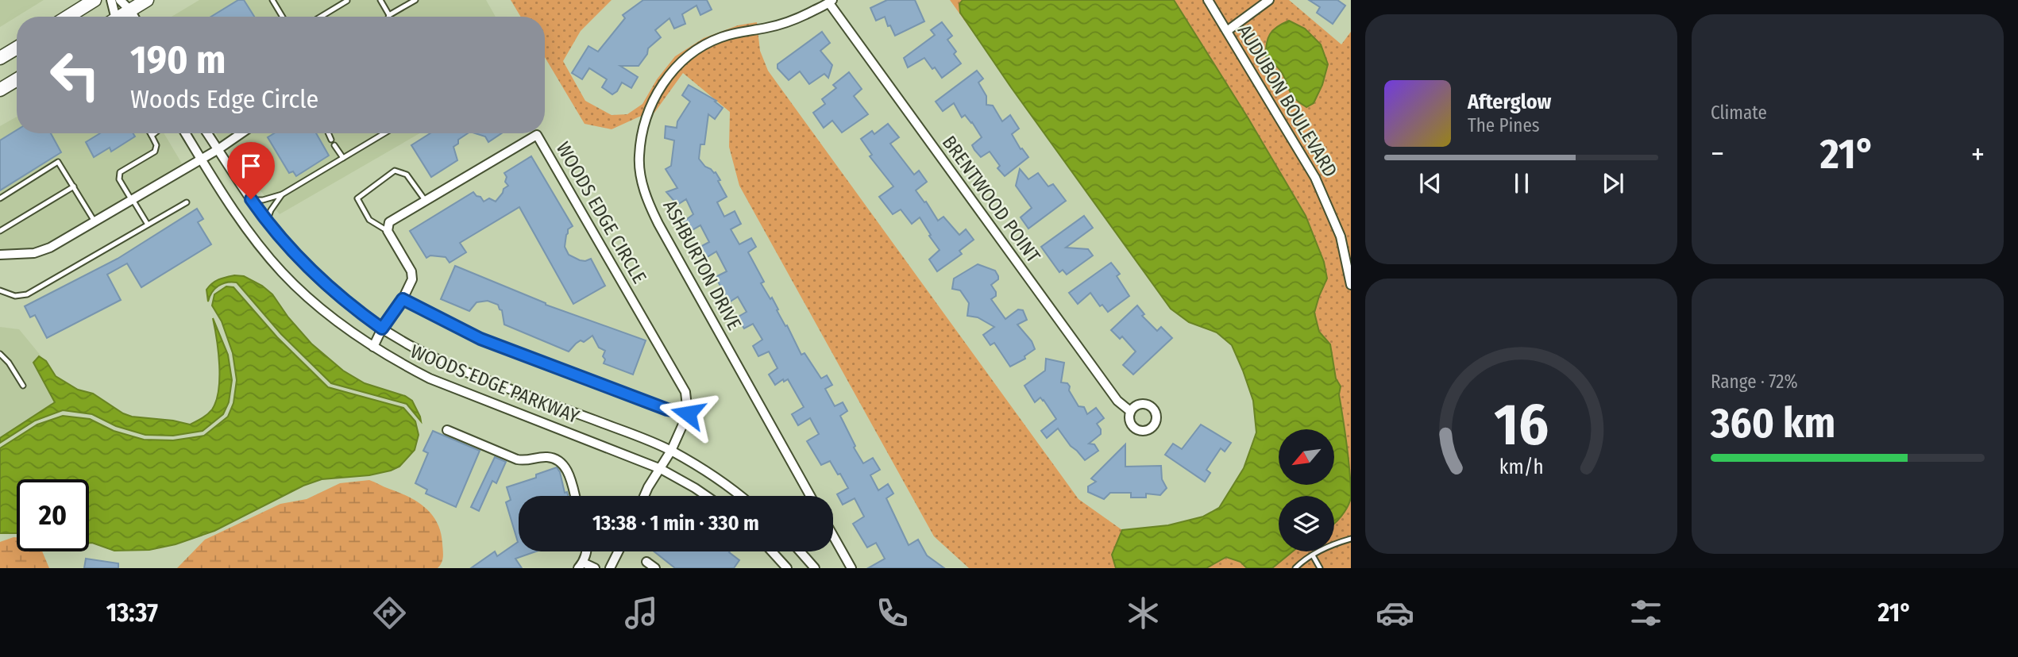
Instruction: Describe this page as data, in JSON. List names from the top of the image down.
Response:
{
  "streets": {
    "street": [
      "AUDUBON BOULEVARD",
      "BRENTWOOD POINT",
      "WOODS EDGE CIRCLE",
      "ASHBURTON DRIVE",
      "WOODS EDGE PARKWAY"
    ]
  },
  "crossings": [
    ["BRENTWOOD POINT", "ASHBURTON DRIVE"]
  ],
  "north": "bottom left",
  "page": {
    "tile": [
      "Climate",
      ["Range · 72%", "360 km"]
    ],
    "turn": ["190 m", "Woods Edge Circle"],
    "song": ["Afterglow", "The Pines"],
    "heat": ["−", "21°", "+"],
    "limit": "20",
    "trip": "13:38 · 1 min · 330 m",
    "tabs": ["13:37", "21°"],
    "gauge": ["16", "km/h"]
  }
}
